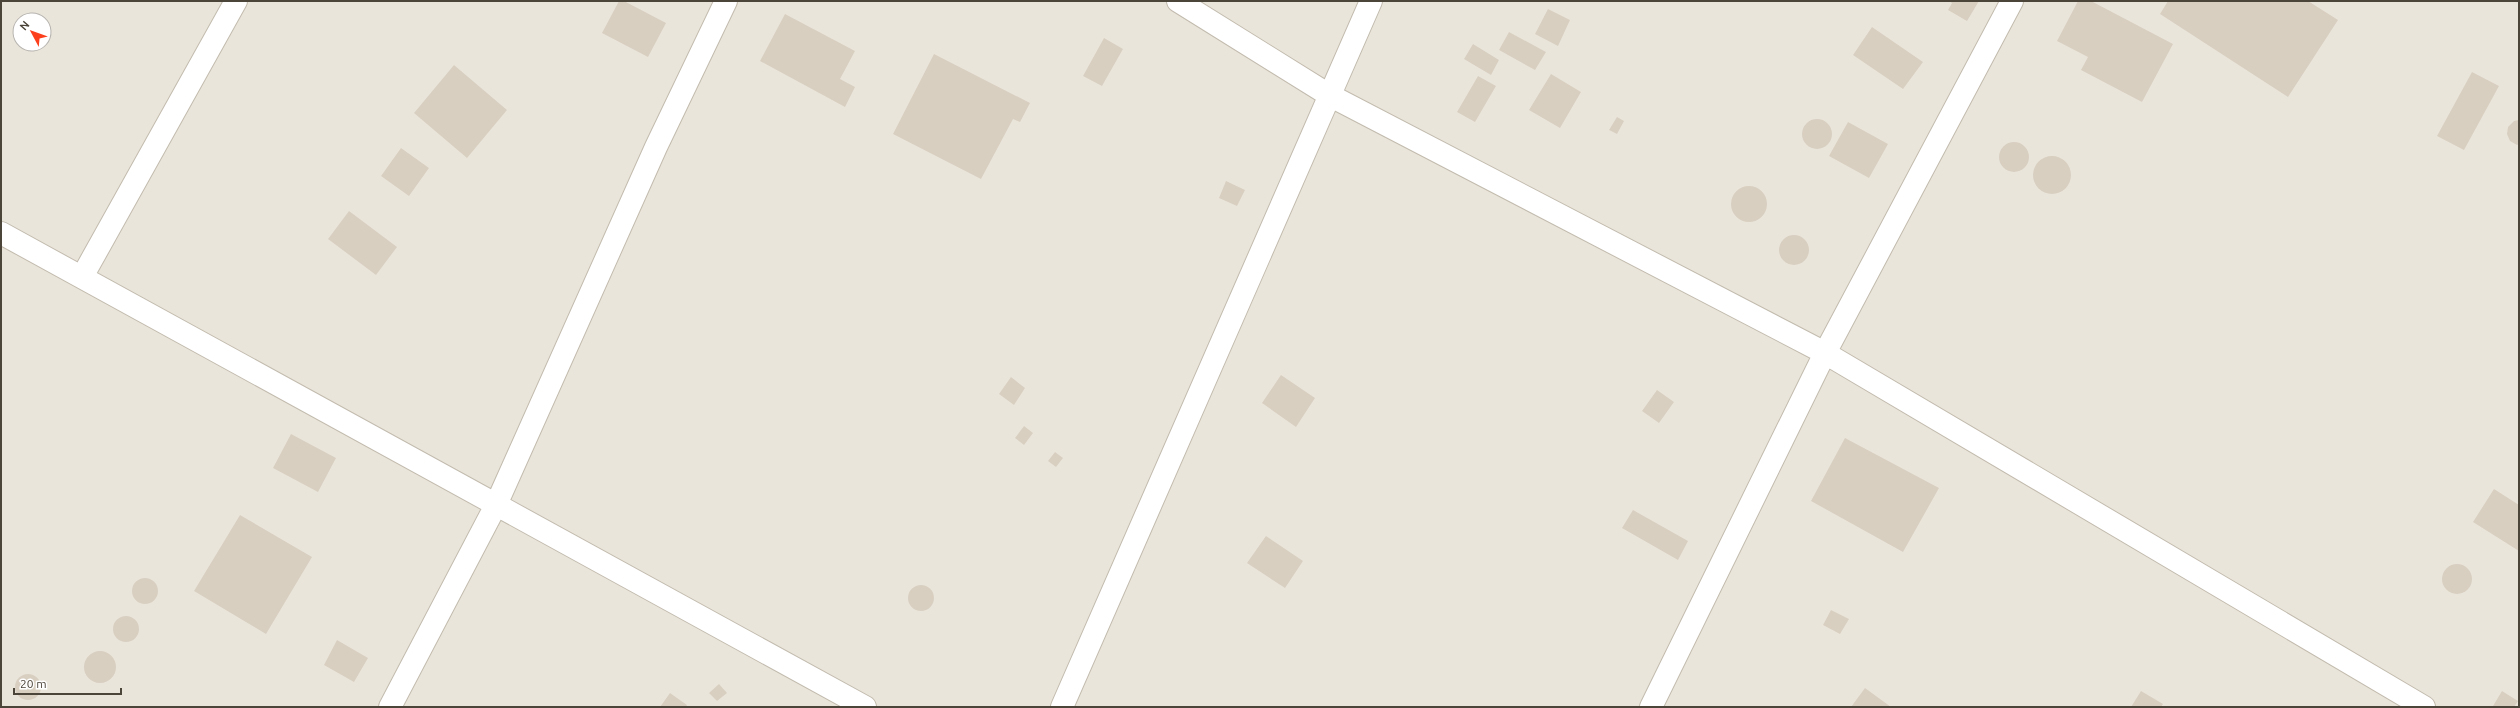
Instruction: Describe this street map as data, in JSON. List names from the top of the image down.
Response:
{
  "scale_bar": "20 m",
  "north": "top left"
}
